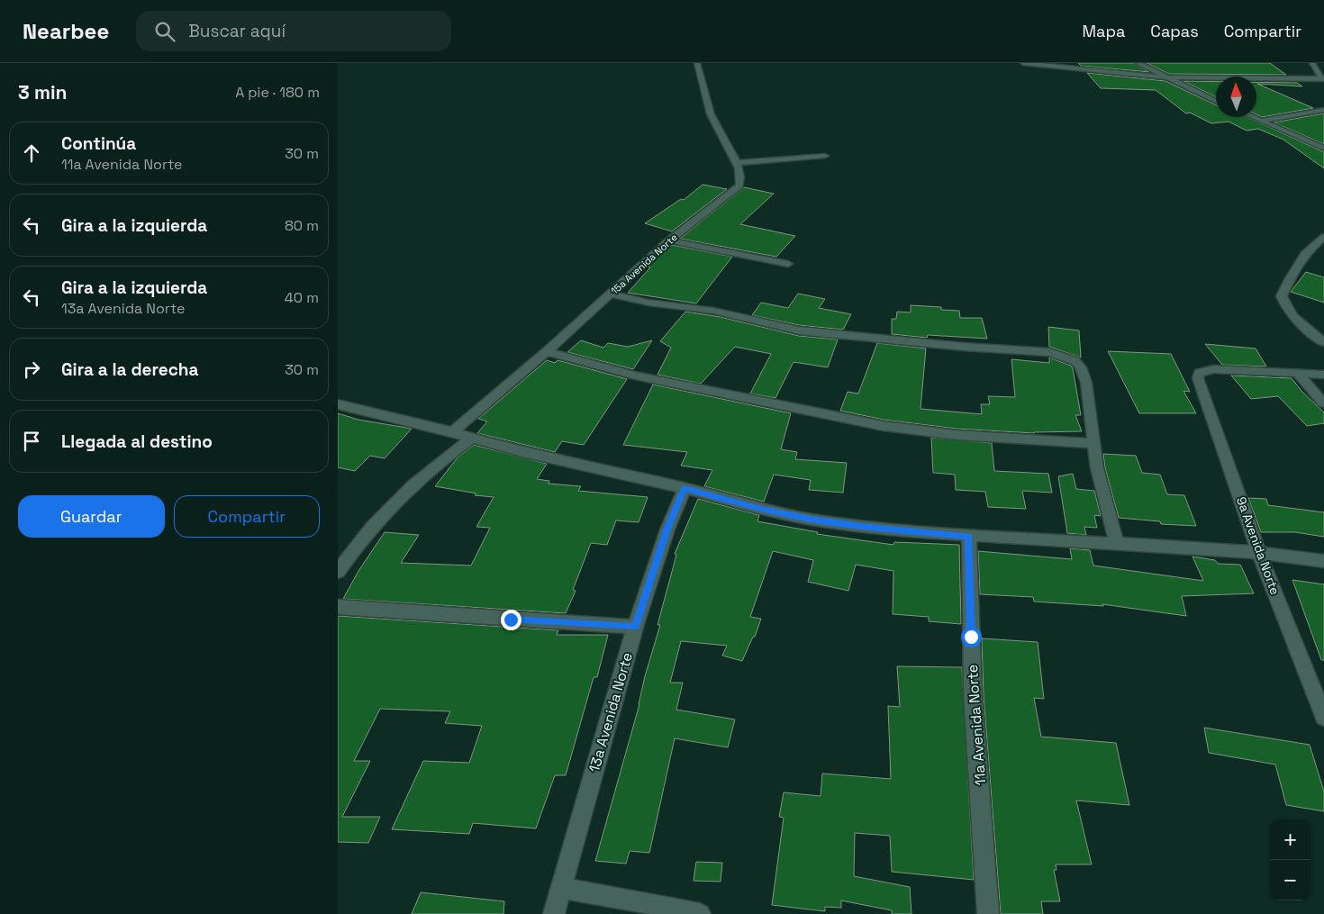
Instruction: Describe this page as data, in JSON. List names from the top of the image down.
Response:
{
  "streets": {
    "street": [
      "15a Avenida Norte",
      "9a Avenida Norte",
      "13a Avenida Norte",
      "11a Avenida Norte"
    ]
  },
  "north": "top",
  "page": {
    "header": "Nearbee",
    "search": "Buscar aquí",
    "nav": ["Mapa", "Capas", "Compartir"],
    "heading": ["3 min", "A pie · 180 m"],
    "list": [
      ["Continúa", "11a Avenida Norte", "30 m"],
      ["Gira a la izquierda", "80 m"],
      ["Gira a la izquierda", "13a Avenida Norte", "40 m"],
      ["Gira a la derecha", "30 m"],
      "Llegada al destino"
    ],
    "buttons": ["Guardar", "Compartir"],
    "map_buttons": ["+", "−"]
  }
}
